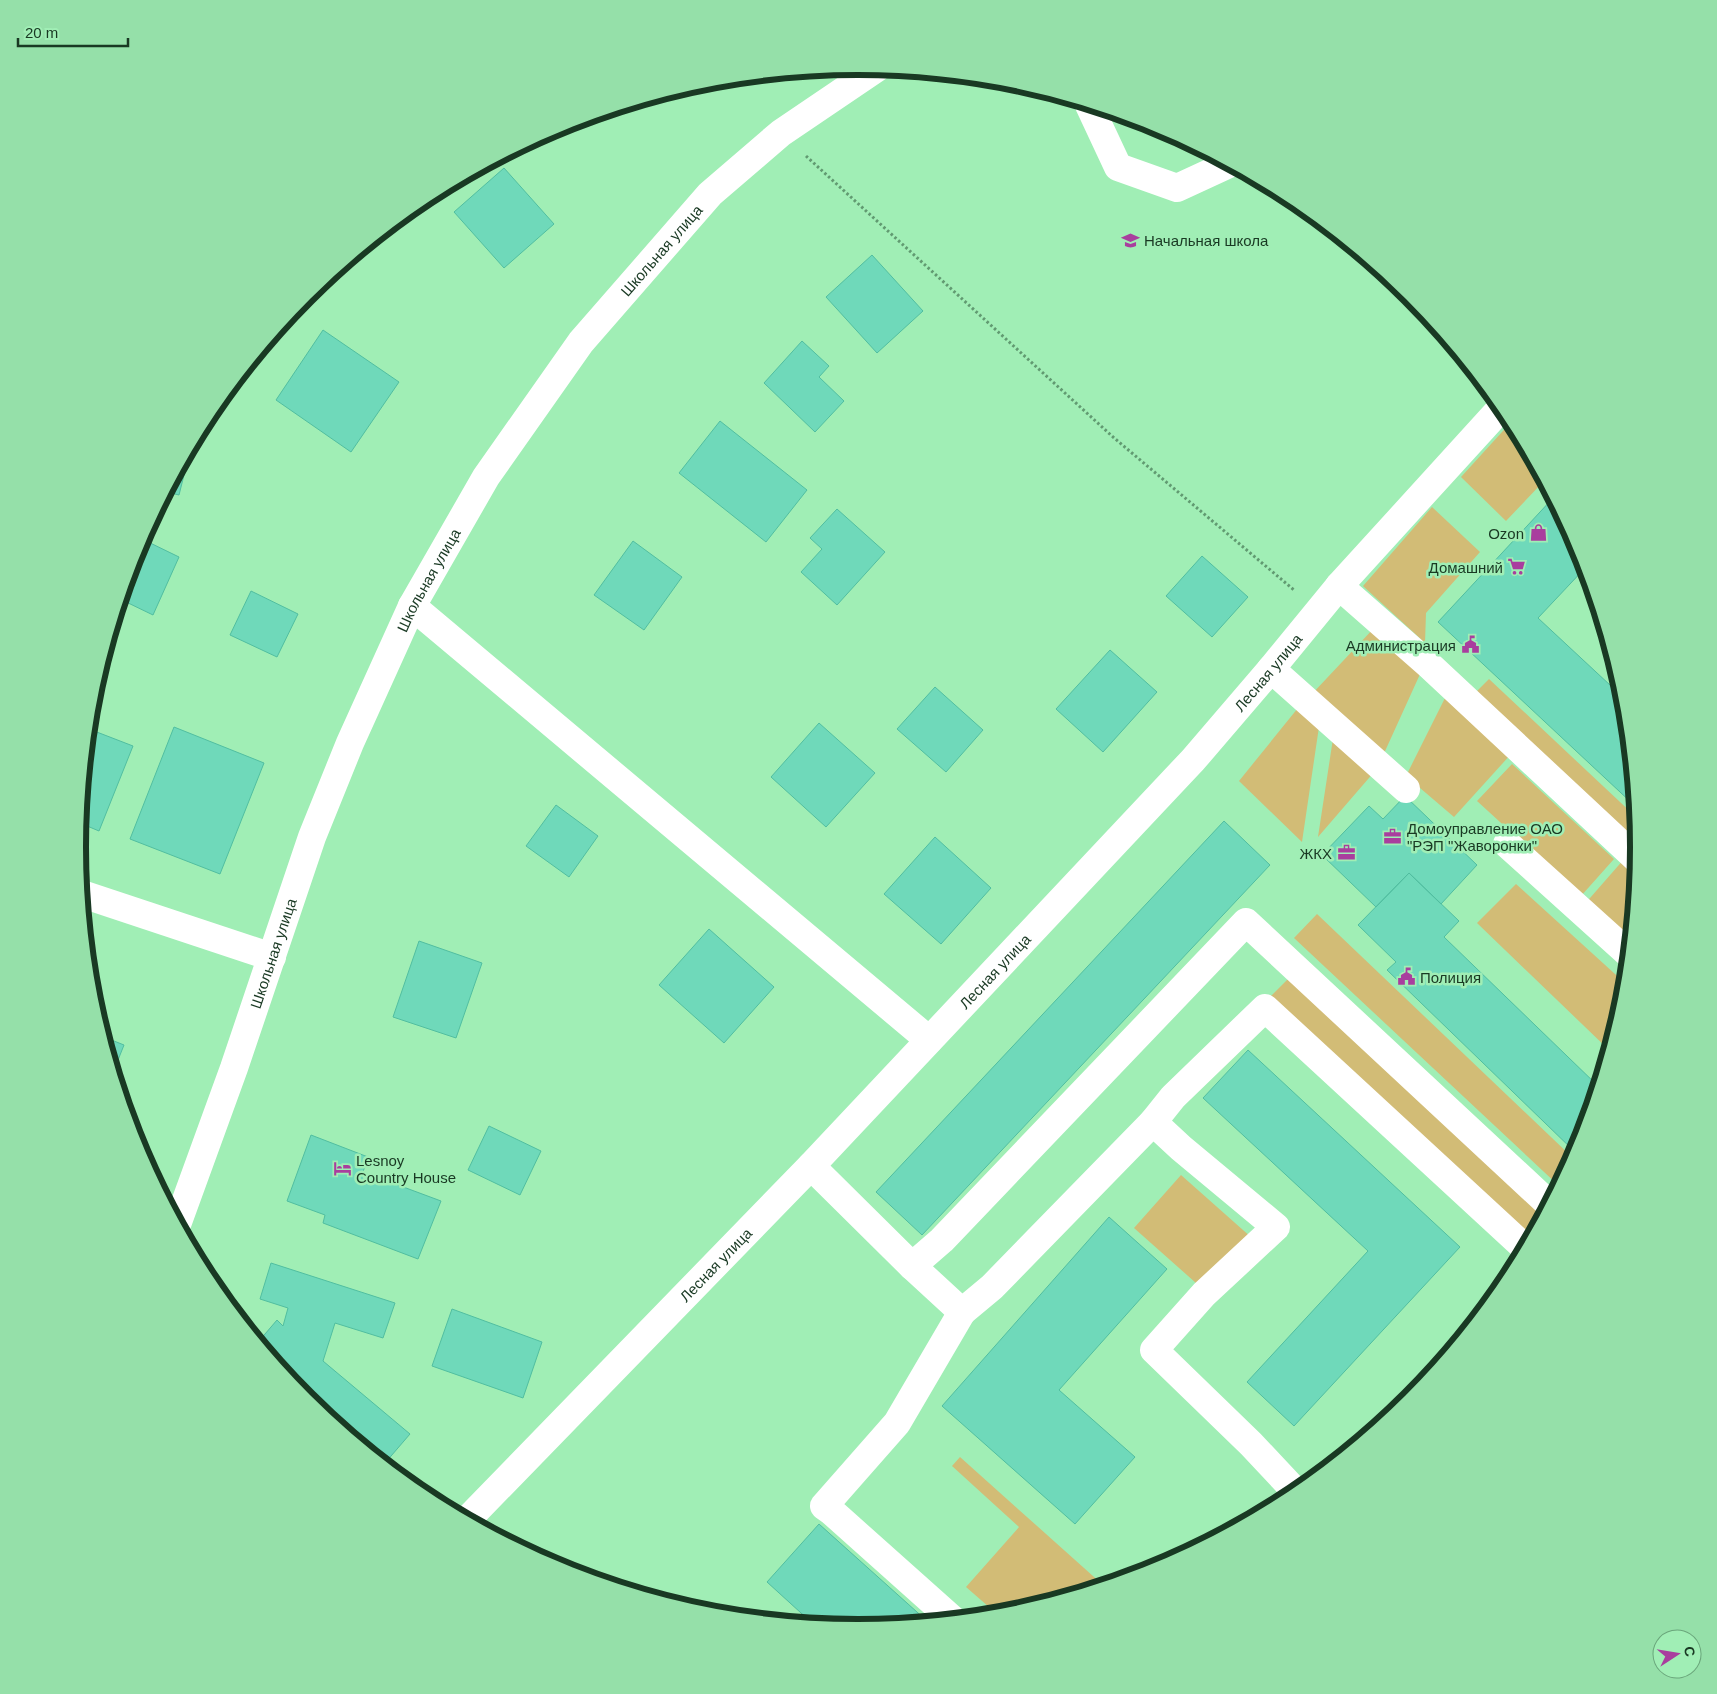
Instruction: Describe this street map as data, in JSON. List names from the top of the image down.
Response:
{
  "streets": {
    "street": ["Школьная улица", "Лесная улица"]
  },
  "places": {
    "school or university": ["Начальная школа"],
    "shop": ["Ozon"],
    "supermarket": ["Домашний"],
    "public building": ["Администрация", "Полиция"],
    "office": ["Домоуправление ОАО \"РЭП \"Жаворонки\"", "ЖКХ"],
    "hotel": ["Lesnoy Country House"]
  },
  "scale_bar": "20 m",
  "north": "right"
}
